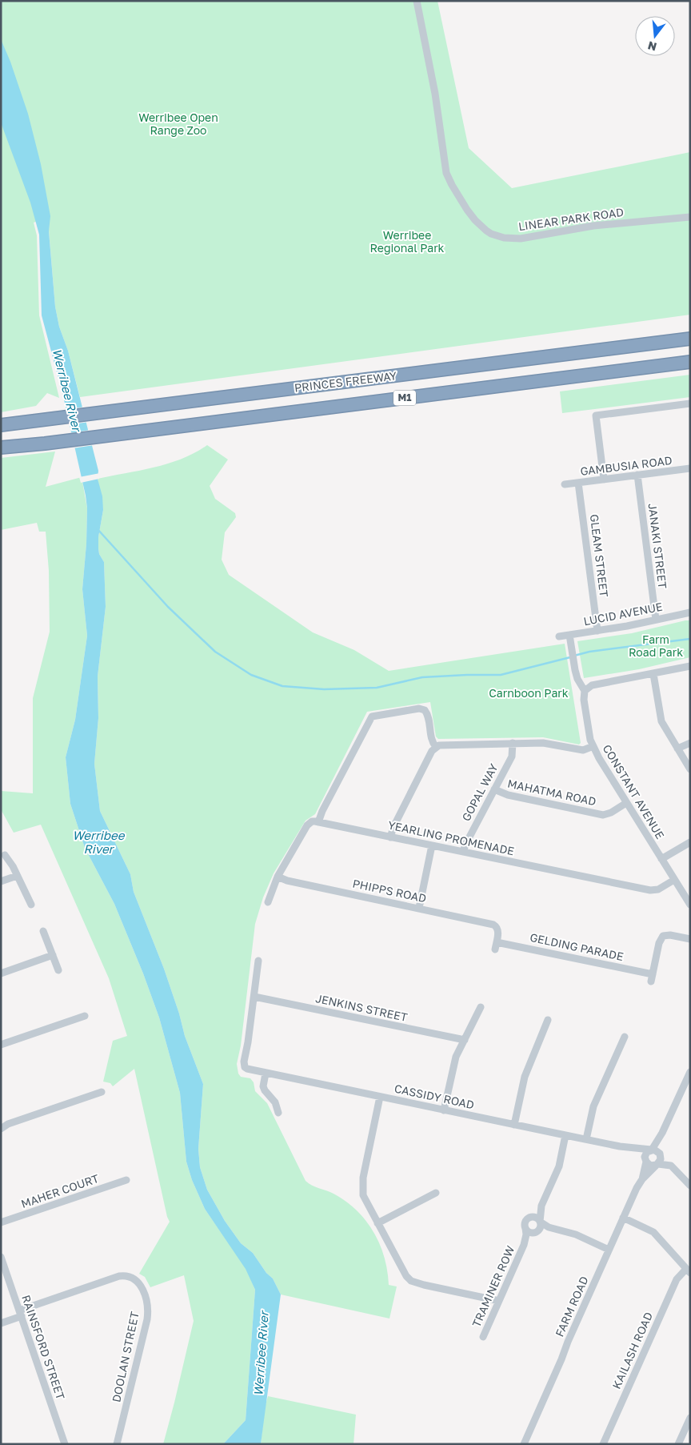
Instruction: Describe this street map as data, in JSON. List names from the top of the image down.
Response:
{
  "streets": {
    "highway": ["PRINCES FREEWAY", "M1"],
    "street": [
      "LINEAR PARK ROAD",
      "GAMBUSIA ROAD",
      "JANAKI STREET",
      "GLEAM STREET",
      "LUCID AVENUE",
      "CONSTANT AVENUE",
      "GOPAL WAY",
      "MAHATMA ROAD",
      "YEARLING PROMENADE",
      "PHIPPS ROAD",
      "GELDING PARADE",
      "JENKINS STREET",
      "CASSIDY ROAD",
      "MAHER COURT",
      "TRAMINER ROW",
      "FARM ROAD",
      "RAINSFORD STREET",
      "KAILASH ROAD",
      "DOOLAN STREET"
    ]
  },
  "crossings": [
    ["GAMBUSIA ROAD", "JANAKI STREET"],
    ["GAMBUSIA ROAD", "GLEAM STREET"],
    ["JANAKI STREET", "LUCID AVENUE"],
    ["GLEAM STREET", "LUCID AVENUE"],
    ["LUCID AVENUE", "CONSTANT AVENUE"],
    ["CONSTANT AVENUE", "MAHATMA ROAD"],
    ["CONSTANT AVENUE", "YEARLING PROMENADE"],
    ["GOPAL WAY", "MAHATMA ROAD"],
    ["GOPAL WAY", "YEARLING PROMENADE"],
    ["PHIPPS ROAD", "GELDING PARADE"],
    ["JENKINS STREET", "CASSIDY ROAD"],
    ["CASSIDY ROAD", "FARM ROAD"],
    ["RAINSFORD STREET", "DOOLAN STREET"]
  ],
  "water": ["Werribee River"],
  "parks": [
    "Werribee Open Range Zoo",
    "Werribee Regional Park",
    "Farm Road Park",
    "Carnboon Park"
  ],
  "north": "bottom"
}
